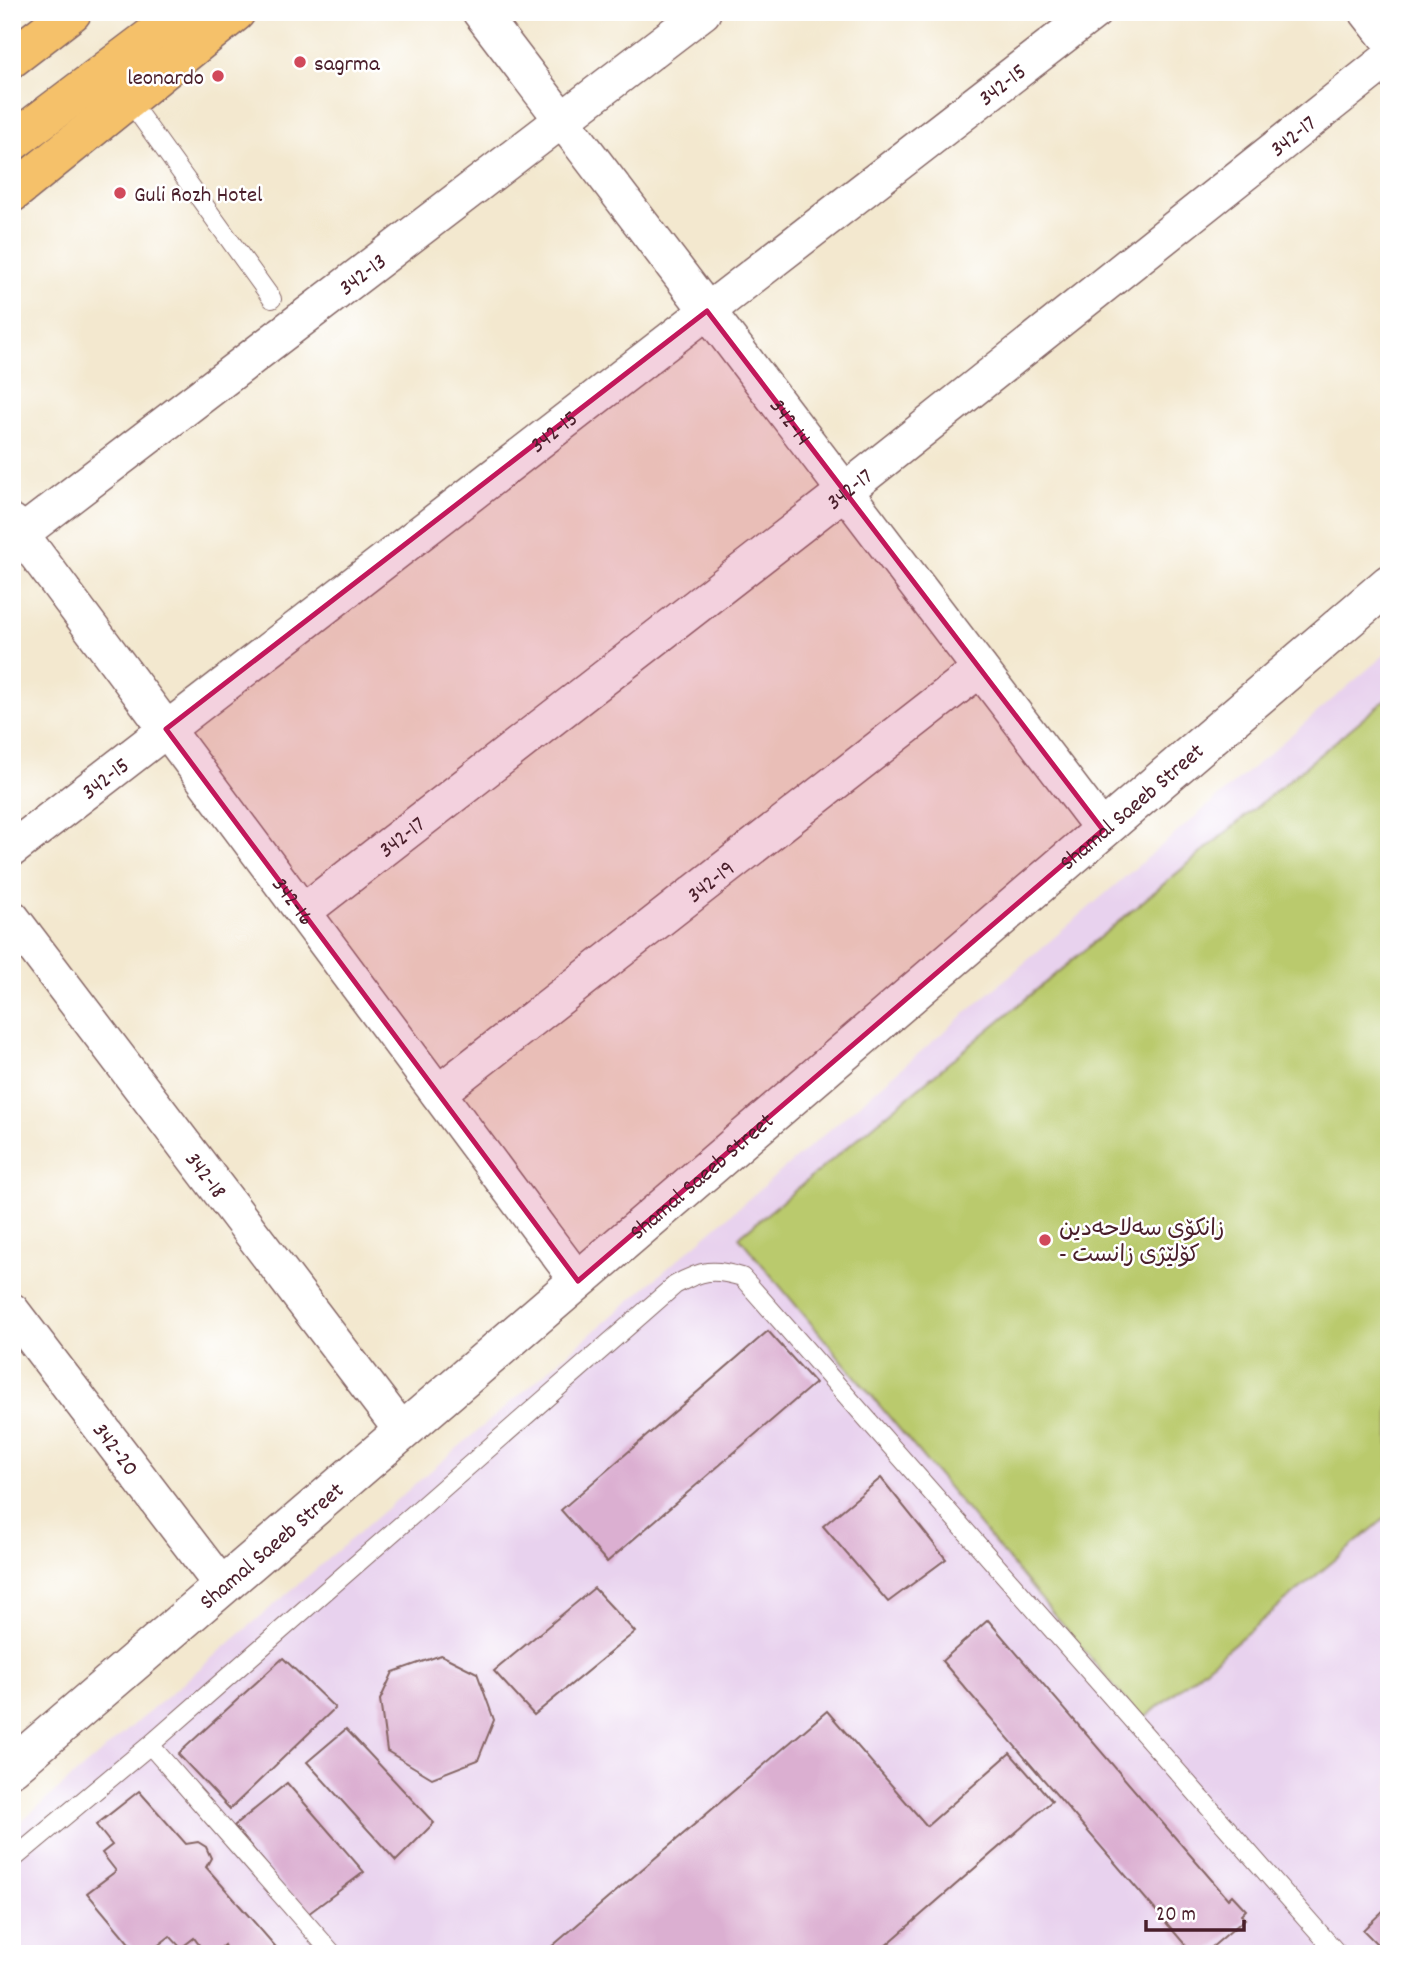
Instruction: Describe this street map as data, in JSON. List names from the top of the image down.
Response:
{
  "streets": {
    "street": [
      "342-15",
      "342-17",
      "342-13",
      "342-14",
      "Shamal Saeeb Street",
      "342-19",
      "342-16",
      "342-18",
      "342-20"
    ]
  },
  "crossings": [
    ["342-15", "342-14"],
    ["342-15", "342-16"],
    ["342-17", "342-14"],
    ["342-17", "342-16"],
    ["342-13", "342-14"],
    ["342-13", "342-16"],
    ["342-14", "Shamal Saeeb Street"],
    ["342-14", "342-19"],
    ["Shamal Saeeb Street", "342-16"],
    ["Shamal Saeeb Street", "342-18"],
    ["Shamal Saeeb Street", "342-20"],
    ["342-19", "342-16"]
  ],
  "places": [
    "sagrma",
    "leonardo",
    "Guli Rozh Hotel",
    "زانکۆی سەلاحەدین - کۆلێژی زانست"
  ],
  "scale_bar": "20 m"
}
